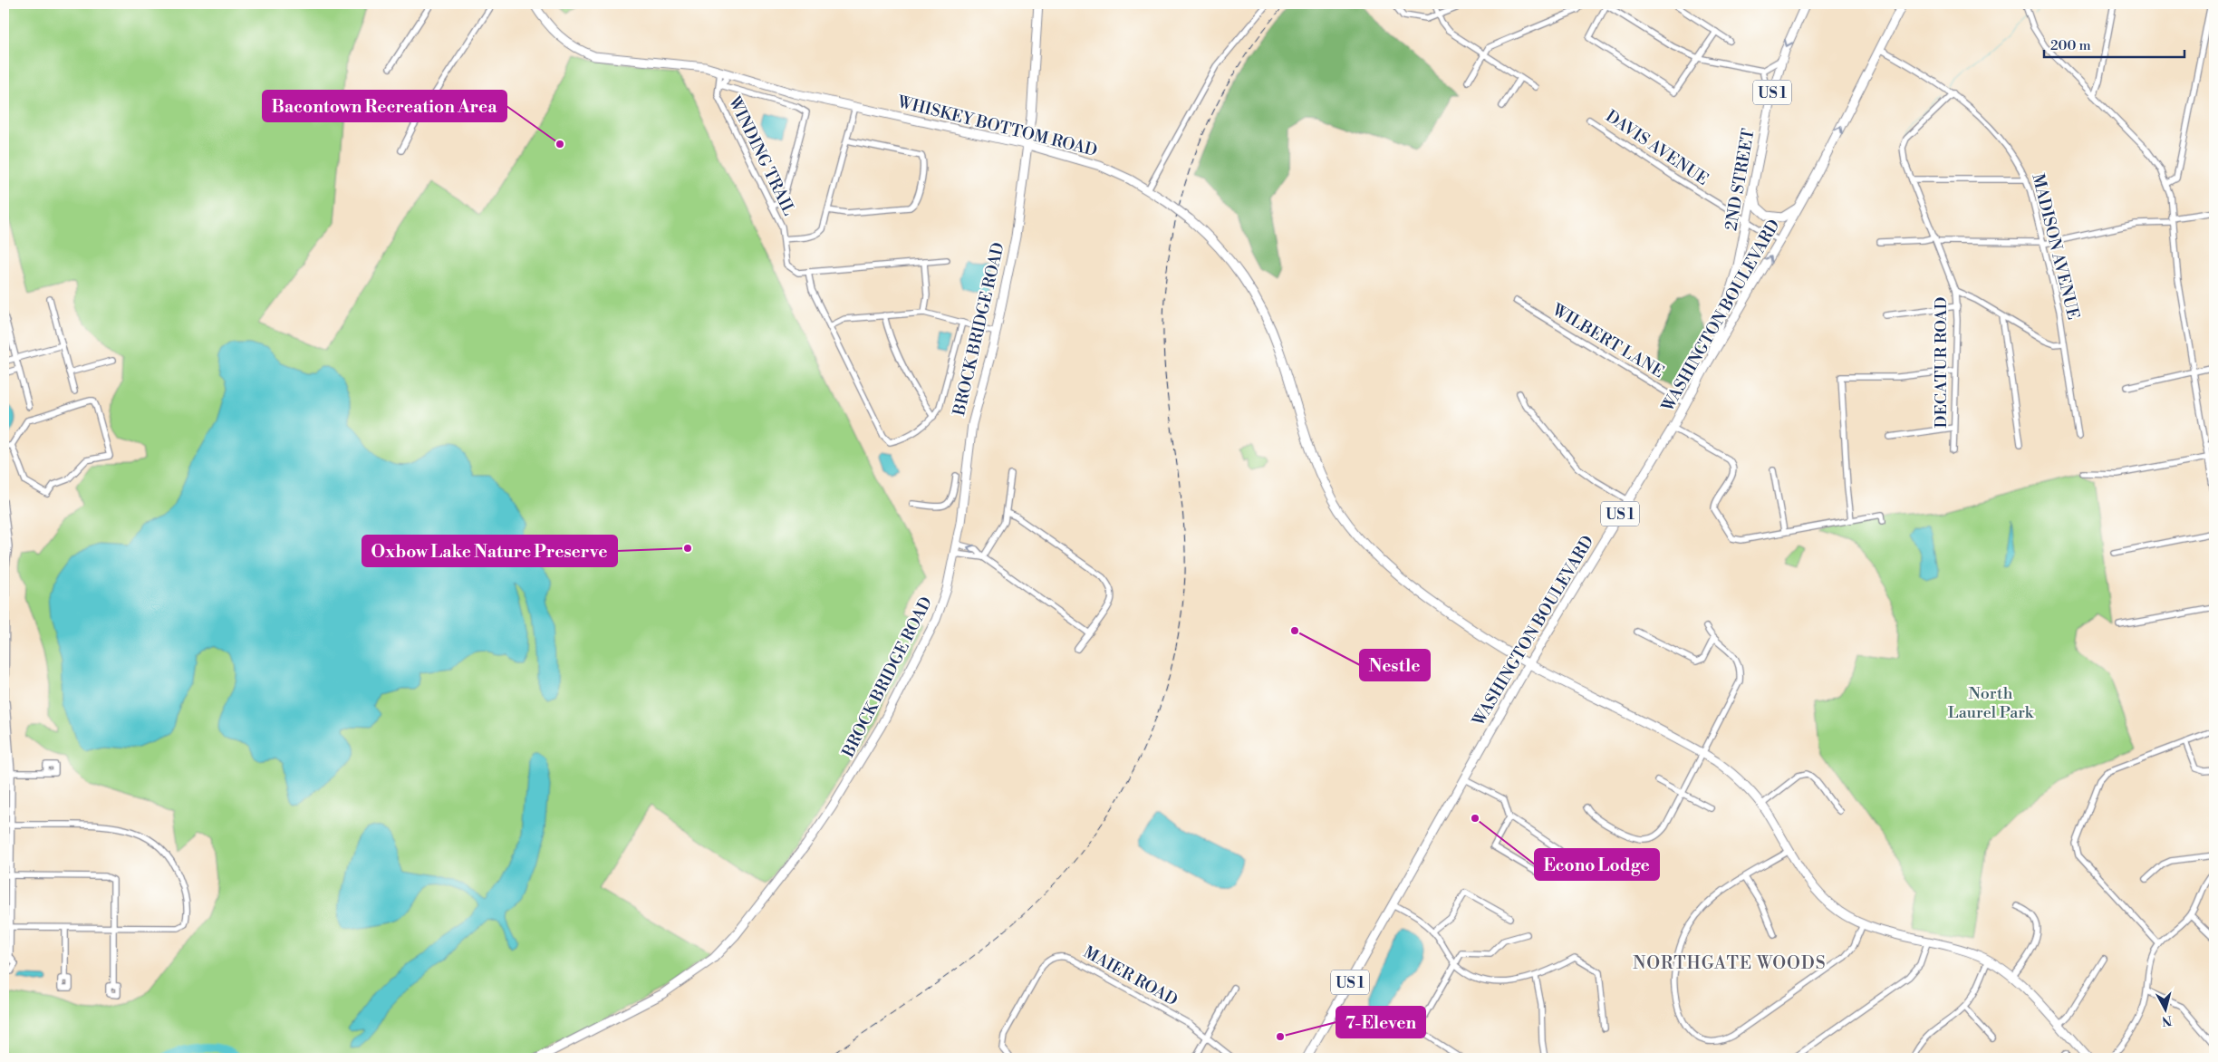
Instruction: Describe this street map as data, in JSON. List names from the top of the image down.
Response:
{
  "streets": {
    "street": [
      "US 1",
      "WHISKEY BOTTOM ROAD",
      "DAVIS AVENUE",
      "WINDING TRAIL",
      "2ND STREET",
      "MADISON AVENUE",
      "WASHINGTON BOULEVARD",
      "BROCK BRIDGE ROAD",
      "WILBERT LANE",
      "DECATUR ROAD",
      "MAIER ROAD"
    ]
  },
  "crossings": [
    ["WHISKEY BOTTOM ROAD", "WINDING TRAIL"],
    ["WHISKEY BOTTOM ROAD", "WASHINGTON BOULEVARD"],
    ["WHISKEY BOTTOM ROAD", "BROCK BRIDGE ROAD"],
    ["DAVIS AVENUE", "2ND STREET"],
    ["DAVIS AVENUE", "WASHINGTON BOULEVARD"],
    ["2ND STREET", "WASHINGTON BOULEVARD"],
    ["MADISON AVENUE", "WASHINGTON BOULEVARD"],
    ["MADISON AVENUE", "DECATUR ROAD"],
    ["WASHINGTON BOULEVARD", "WILBERT LANE"]
  ],
  "districts": ["NORTHGATE WOODS"],
  "parks": ["North Laurel Park"],
  "places": [
    "Bacontown Recreation Area",
    "Oxbow Lake Nature Preserve",
    "Nestle",
    "Econo Lodge",
    "7-Eleven"
  ],
  "scale_bar": "200 m",
  "north": "bottom"
}
